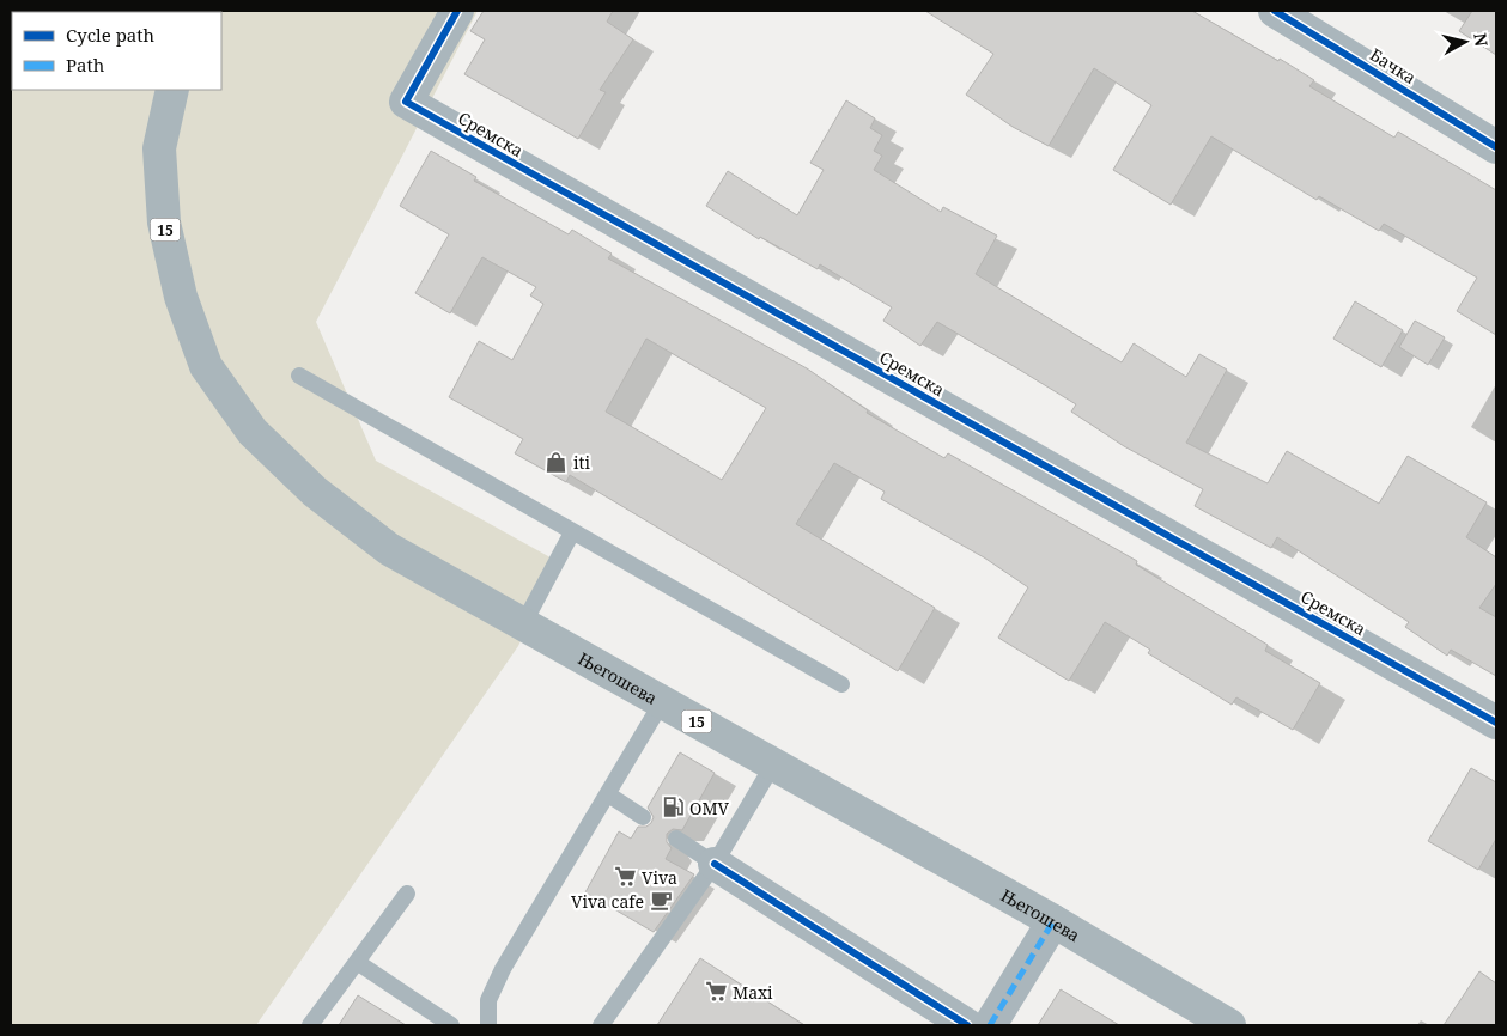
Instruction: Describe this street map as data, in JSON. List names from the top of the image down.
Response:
{
  "streets": {
    "main road": ["15", "Његошева"],
    "street": ["Бачка", "Сремска"]
  },
  "places": {
    "shop": ["iti"],
    "fuel station": ["OMV"],
    "supermarket": ["Viva", "Maxi"],
    "cafe": ["Viva cafe"]
  },
  "legend": ["Cycle path", "Path"],
  "north": "right"
}
